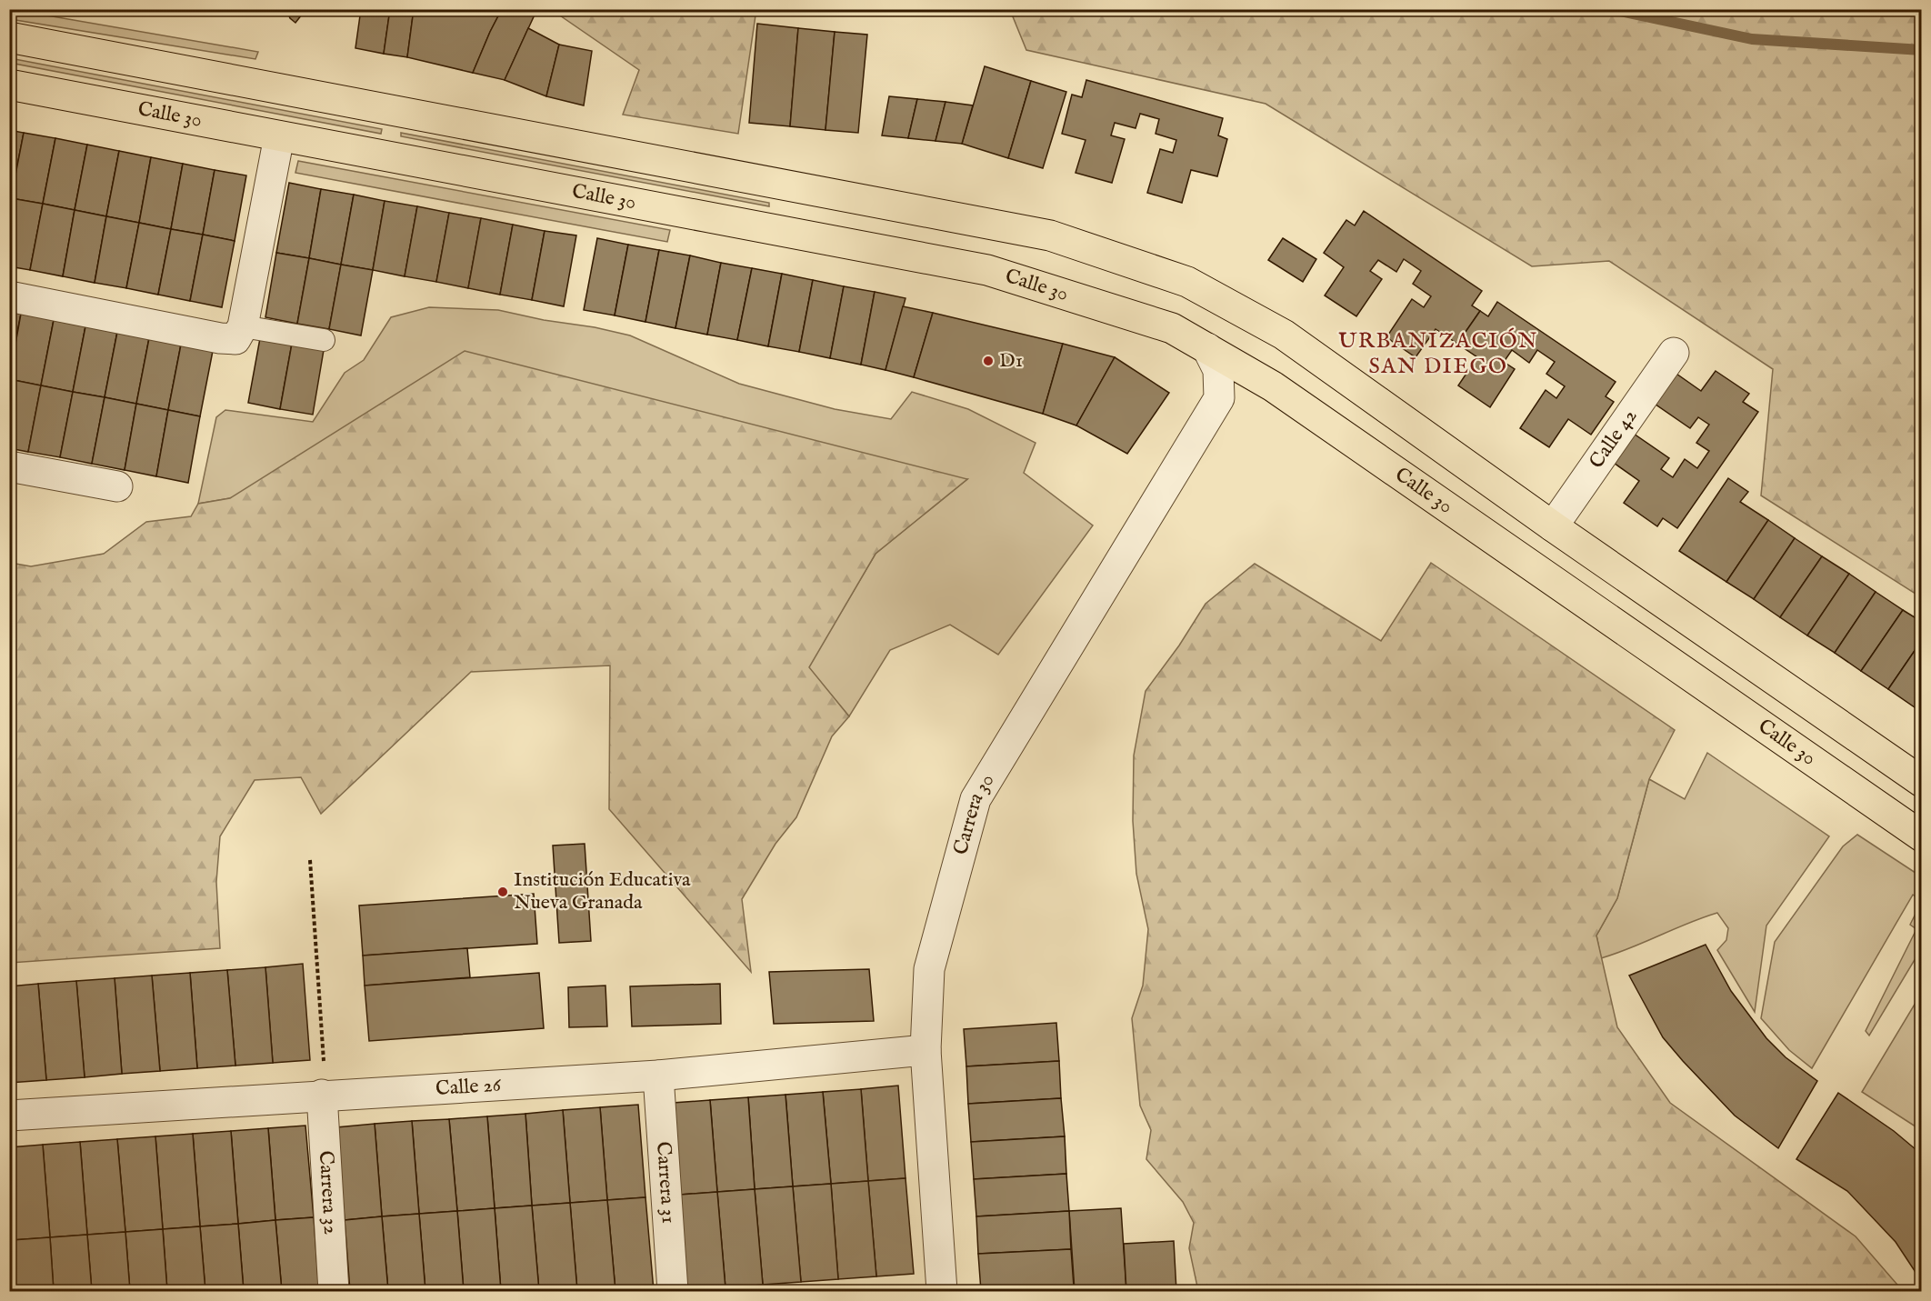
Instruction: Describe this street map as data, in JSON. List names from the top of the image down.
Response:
{
  "streets": {
    "main road": ["Calle 30"],
    "street": [
      "Calle 42",
      "Carrera 30",
      "Calle 26",
      "Carrera 31",
      "Carrera 32"
    ]
  },
  "crossings": [
    ["Carrera 30", "Calle 26"],
    ["Calle 26", "Carrera 31"],
    ["Calle 26", "Carrera 32"]
  ],
  "districts": ["URBANIZACIÓN SAN DIEGO"],
  "places": ["D1", "Institución Educativa Nueva Granada"]
}
